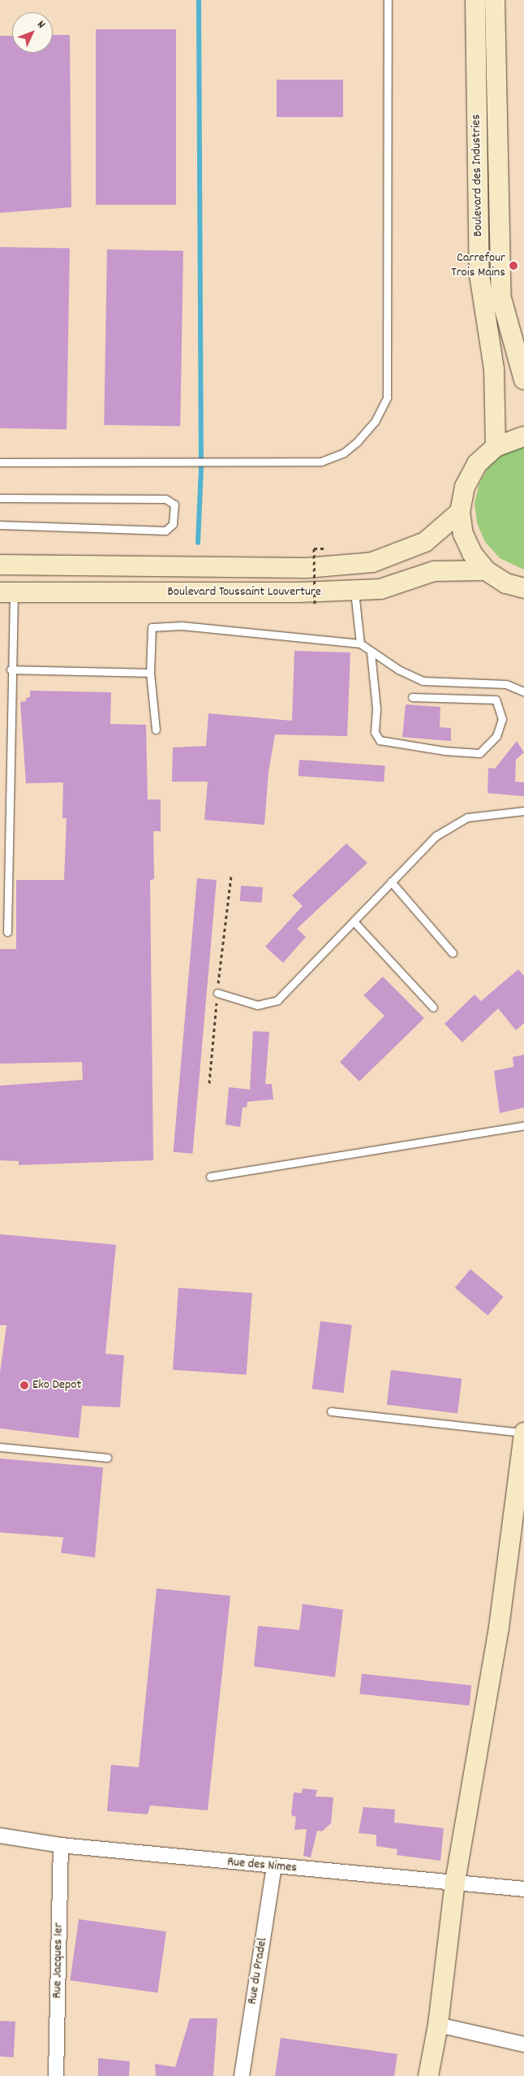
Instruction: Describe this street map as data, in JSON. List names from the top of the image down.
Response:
{
  "streets": {
    "main road": ["Boulevard des Industries", "Boulevard Toussaint Louverture"],
    "street": ["Rue des Nimes", "Rue Jacques 1er", "Rue du Pradel"]
  },
  "crossings": [
    ["Rue des Nimes", "Rue Jacques 1er"],
    ["Rue des Nimes", "Rue du Pradel"]
  ],
  "places": ["Carrefour Trois Mains", "Eko Depot"],
  "north": "top right"
}
